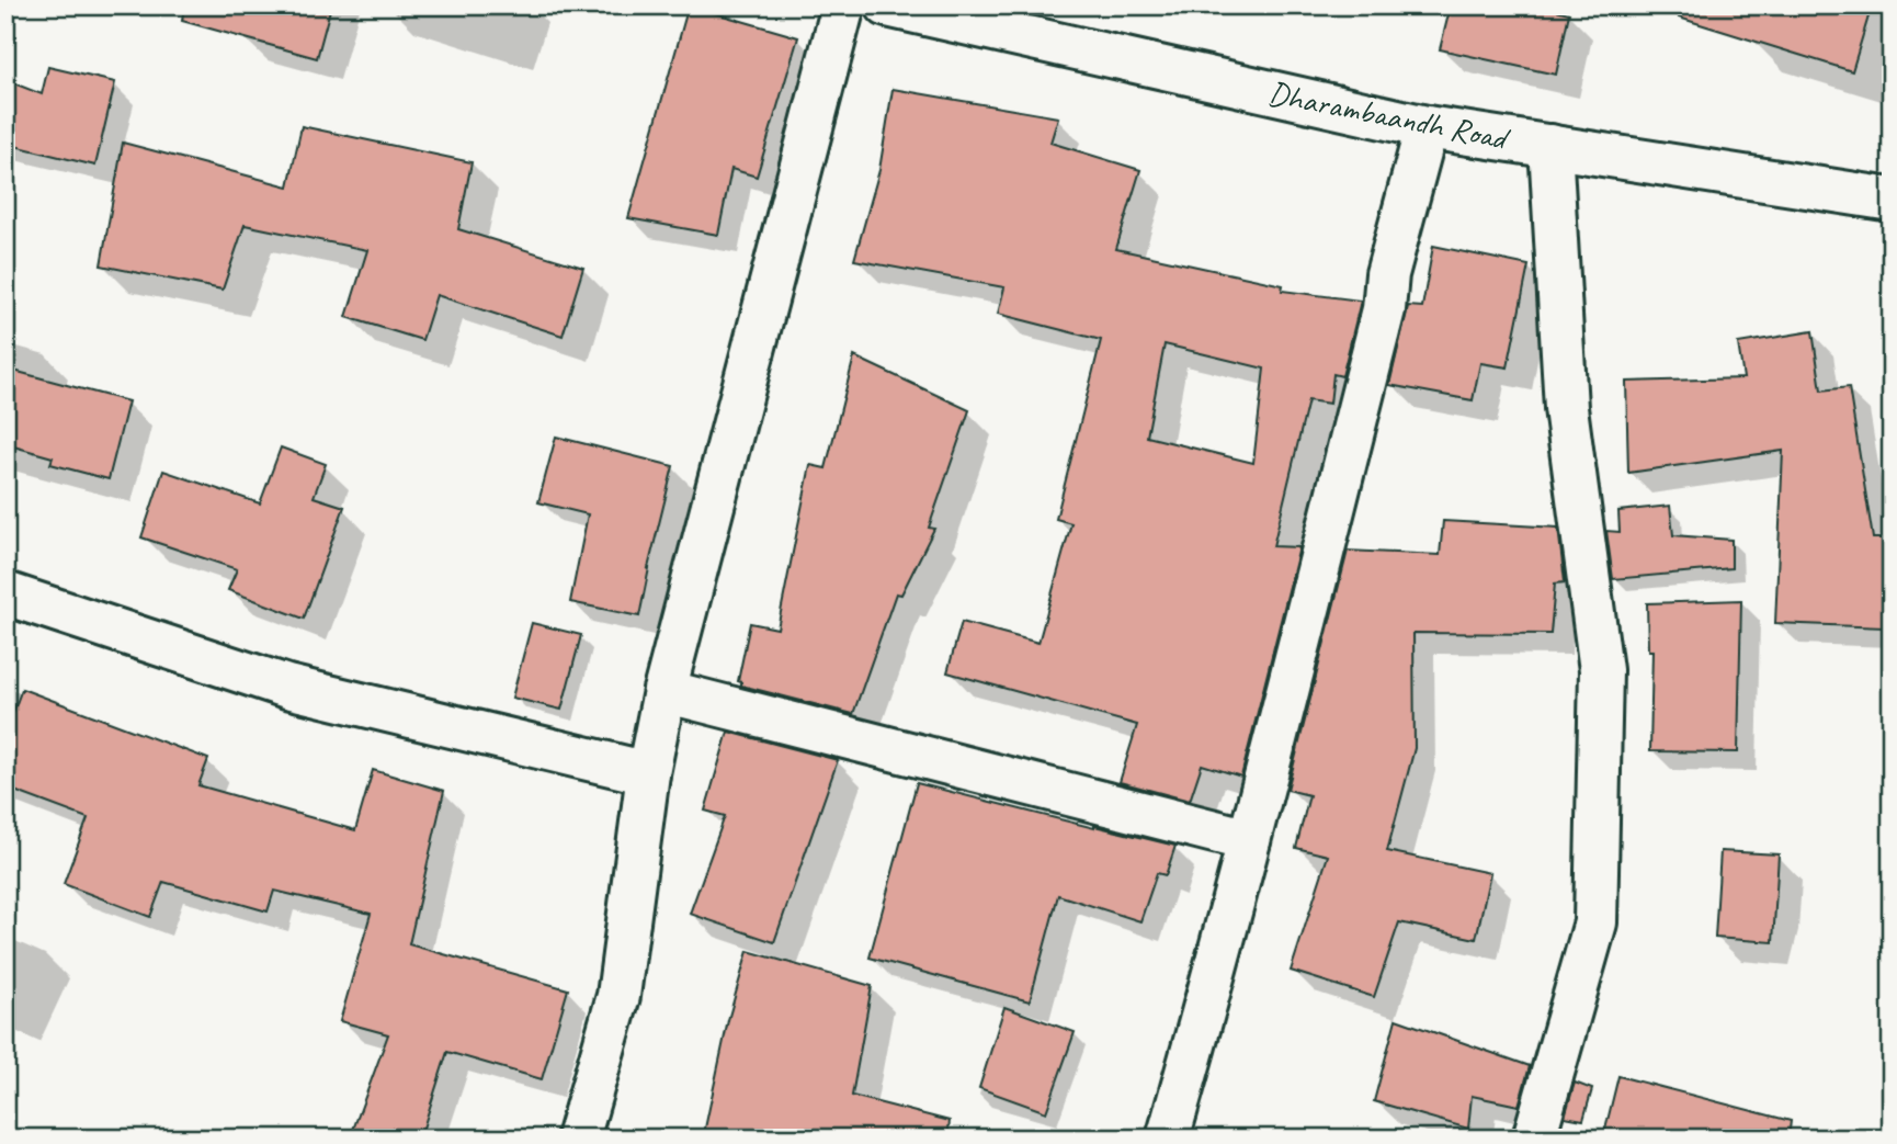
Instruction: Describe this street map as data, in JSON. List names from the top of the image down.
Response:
{
  "streets": {
    "street": ["Dharambaandh Road"]
  }
}
